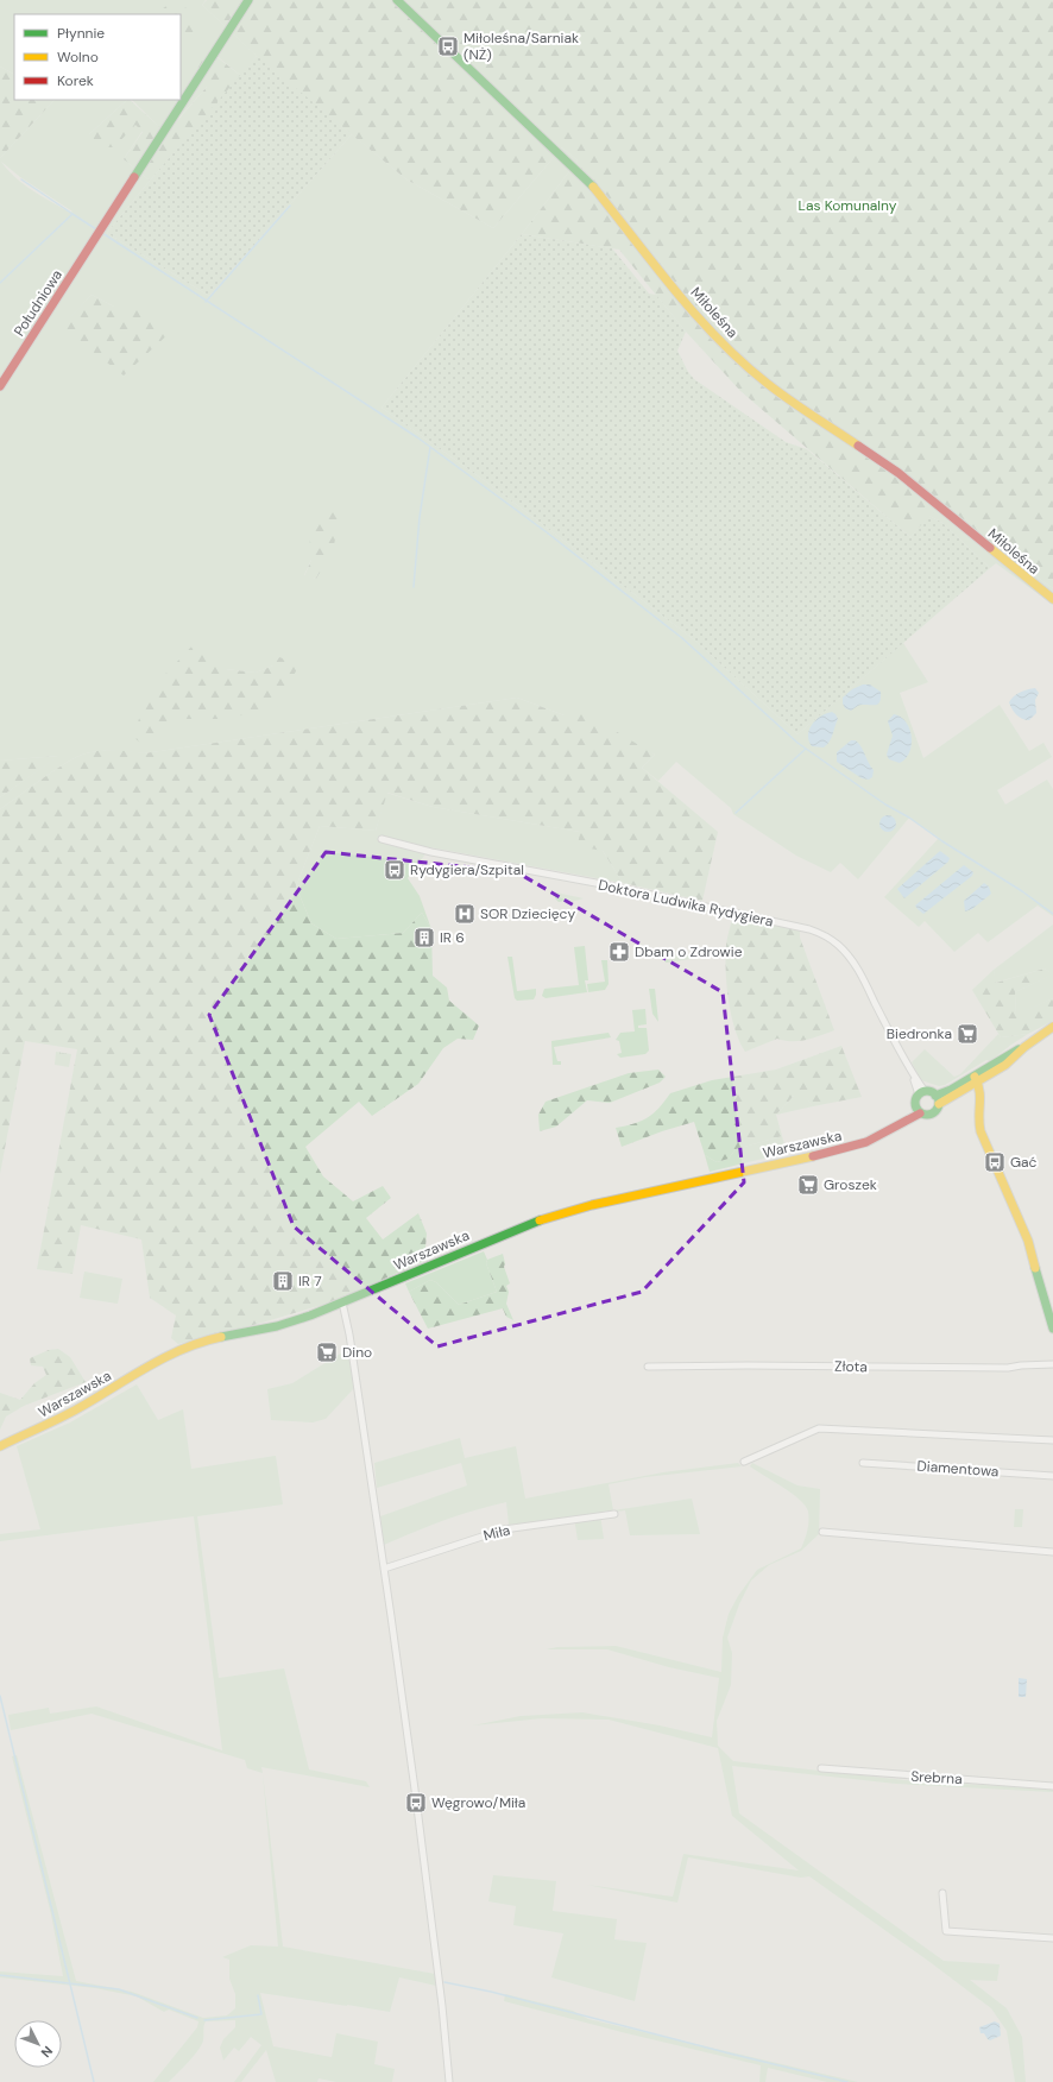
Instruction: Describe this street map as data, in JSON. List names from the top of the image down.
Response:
{
  "streets": {
    "street": [
      "Południowa",
      "Miłoleśna",
      "Doktora Ludwika Rydygiera",
      "Warszawska",
      "Złota",
      "Diamentowa",
      "Miła",
      "Srebrna"
    ]
  },
  "crossings": [
    ["Doktora Ludwika Rydygiera", "Warszawska"]
  ],
  "parks": ["Las Komunalny"],
  "places": {
    "bus stop": [
      "Miłoleśna/Sarniak (NŻ)",
      "Rydygiera/Szpital",
      "Gać",
      "Węgrowo/Miła"
    ],
    "hospital": ["SOR Dziecięcy"],
    "building": ["IR 6", "IR 7"],
    "pharmacy": ["Dbam o Zdrowie"],
    "supermarket": ["Biedronka", "Groszek", "Dino"]
  },
  "legend": ["Płynnie", "Wolno", "Korek"],
  "north": "bottom right"
}
